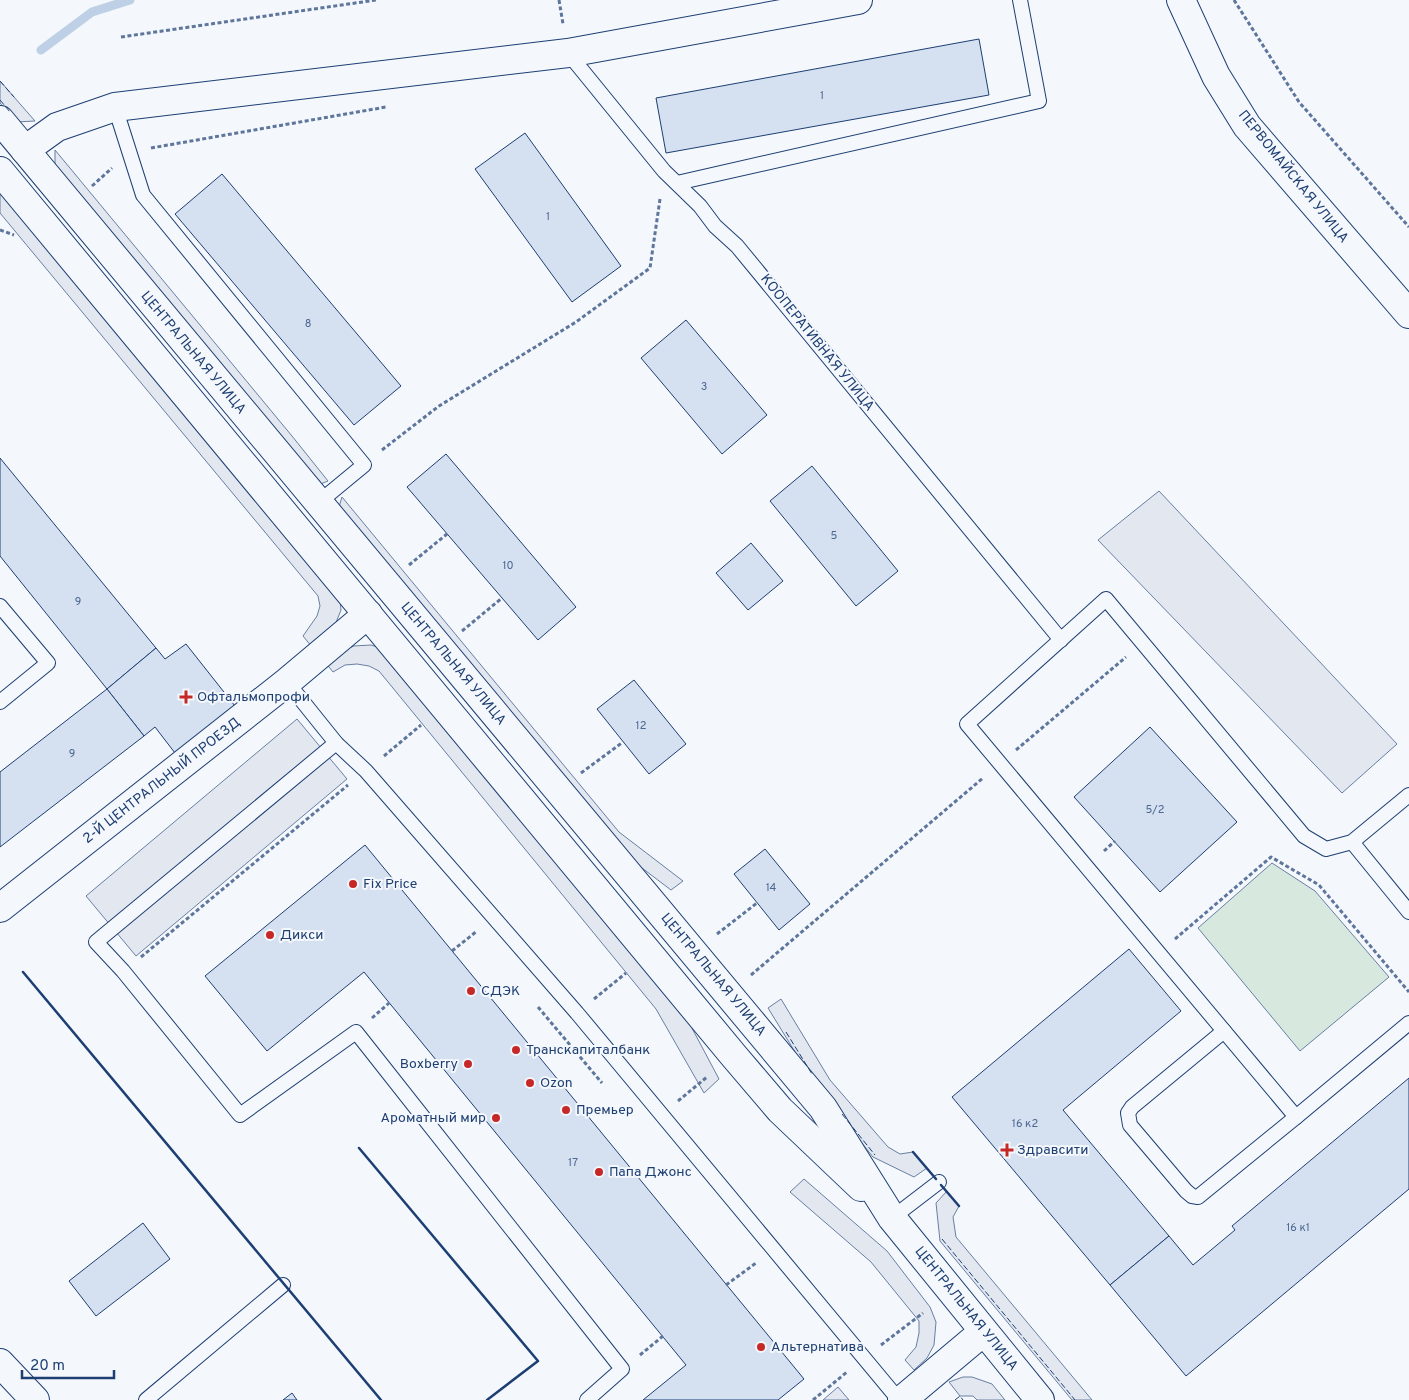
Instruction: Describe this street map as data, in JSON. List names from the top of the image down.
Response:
{
  "streets": {
    "main road": ["ПЕРВОМАЙСКАЯ УЛИЦА", "ЦЕНТРАЛЬНАЯ УЛИЦА", "2-Й ЦЕНТРАЛЬНЫЙ ПРОЕЗД"],
    "lane": ["КООПЕРАТИВНАЯ УЛИЦА"]
  },
  "crossings": [
    ["ЦЕНТРАЛЬНАЯ УЛИЦА", "2-Й ЦЕНТРАЛЬНЫЙ ПРОЕЗД"]
  ],
  "places": {
    "health": ["Офтальмопрофи", "Здравсити"],
    "other": [
      "Fix Price",
      "Дикси",
      "СДЭК",
      "Транскапиталбанк",
      "Boxberry",
      "Ozon",
      "Премьер",
      "Ароматный мир",
      "Папа Джонс",
      "Альтернатива"
    ]
  },
  "house_numbers": [
    "1",
    "1",
    "8",
    "3",
    "5",
    "10",
    "9",
    "12",
    "9",
    "5/2",
    "14",
    "16 к2",
    "17",
    "16 к1"
  ],
  "scale_bar": "20 m"
}
